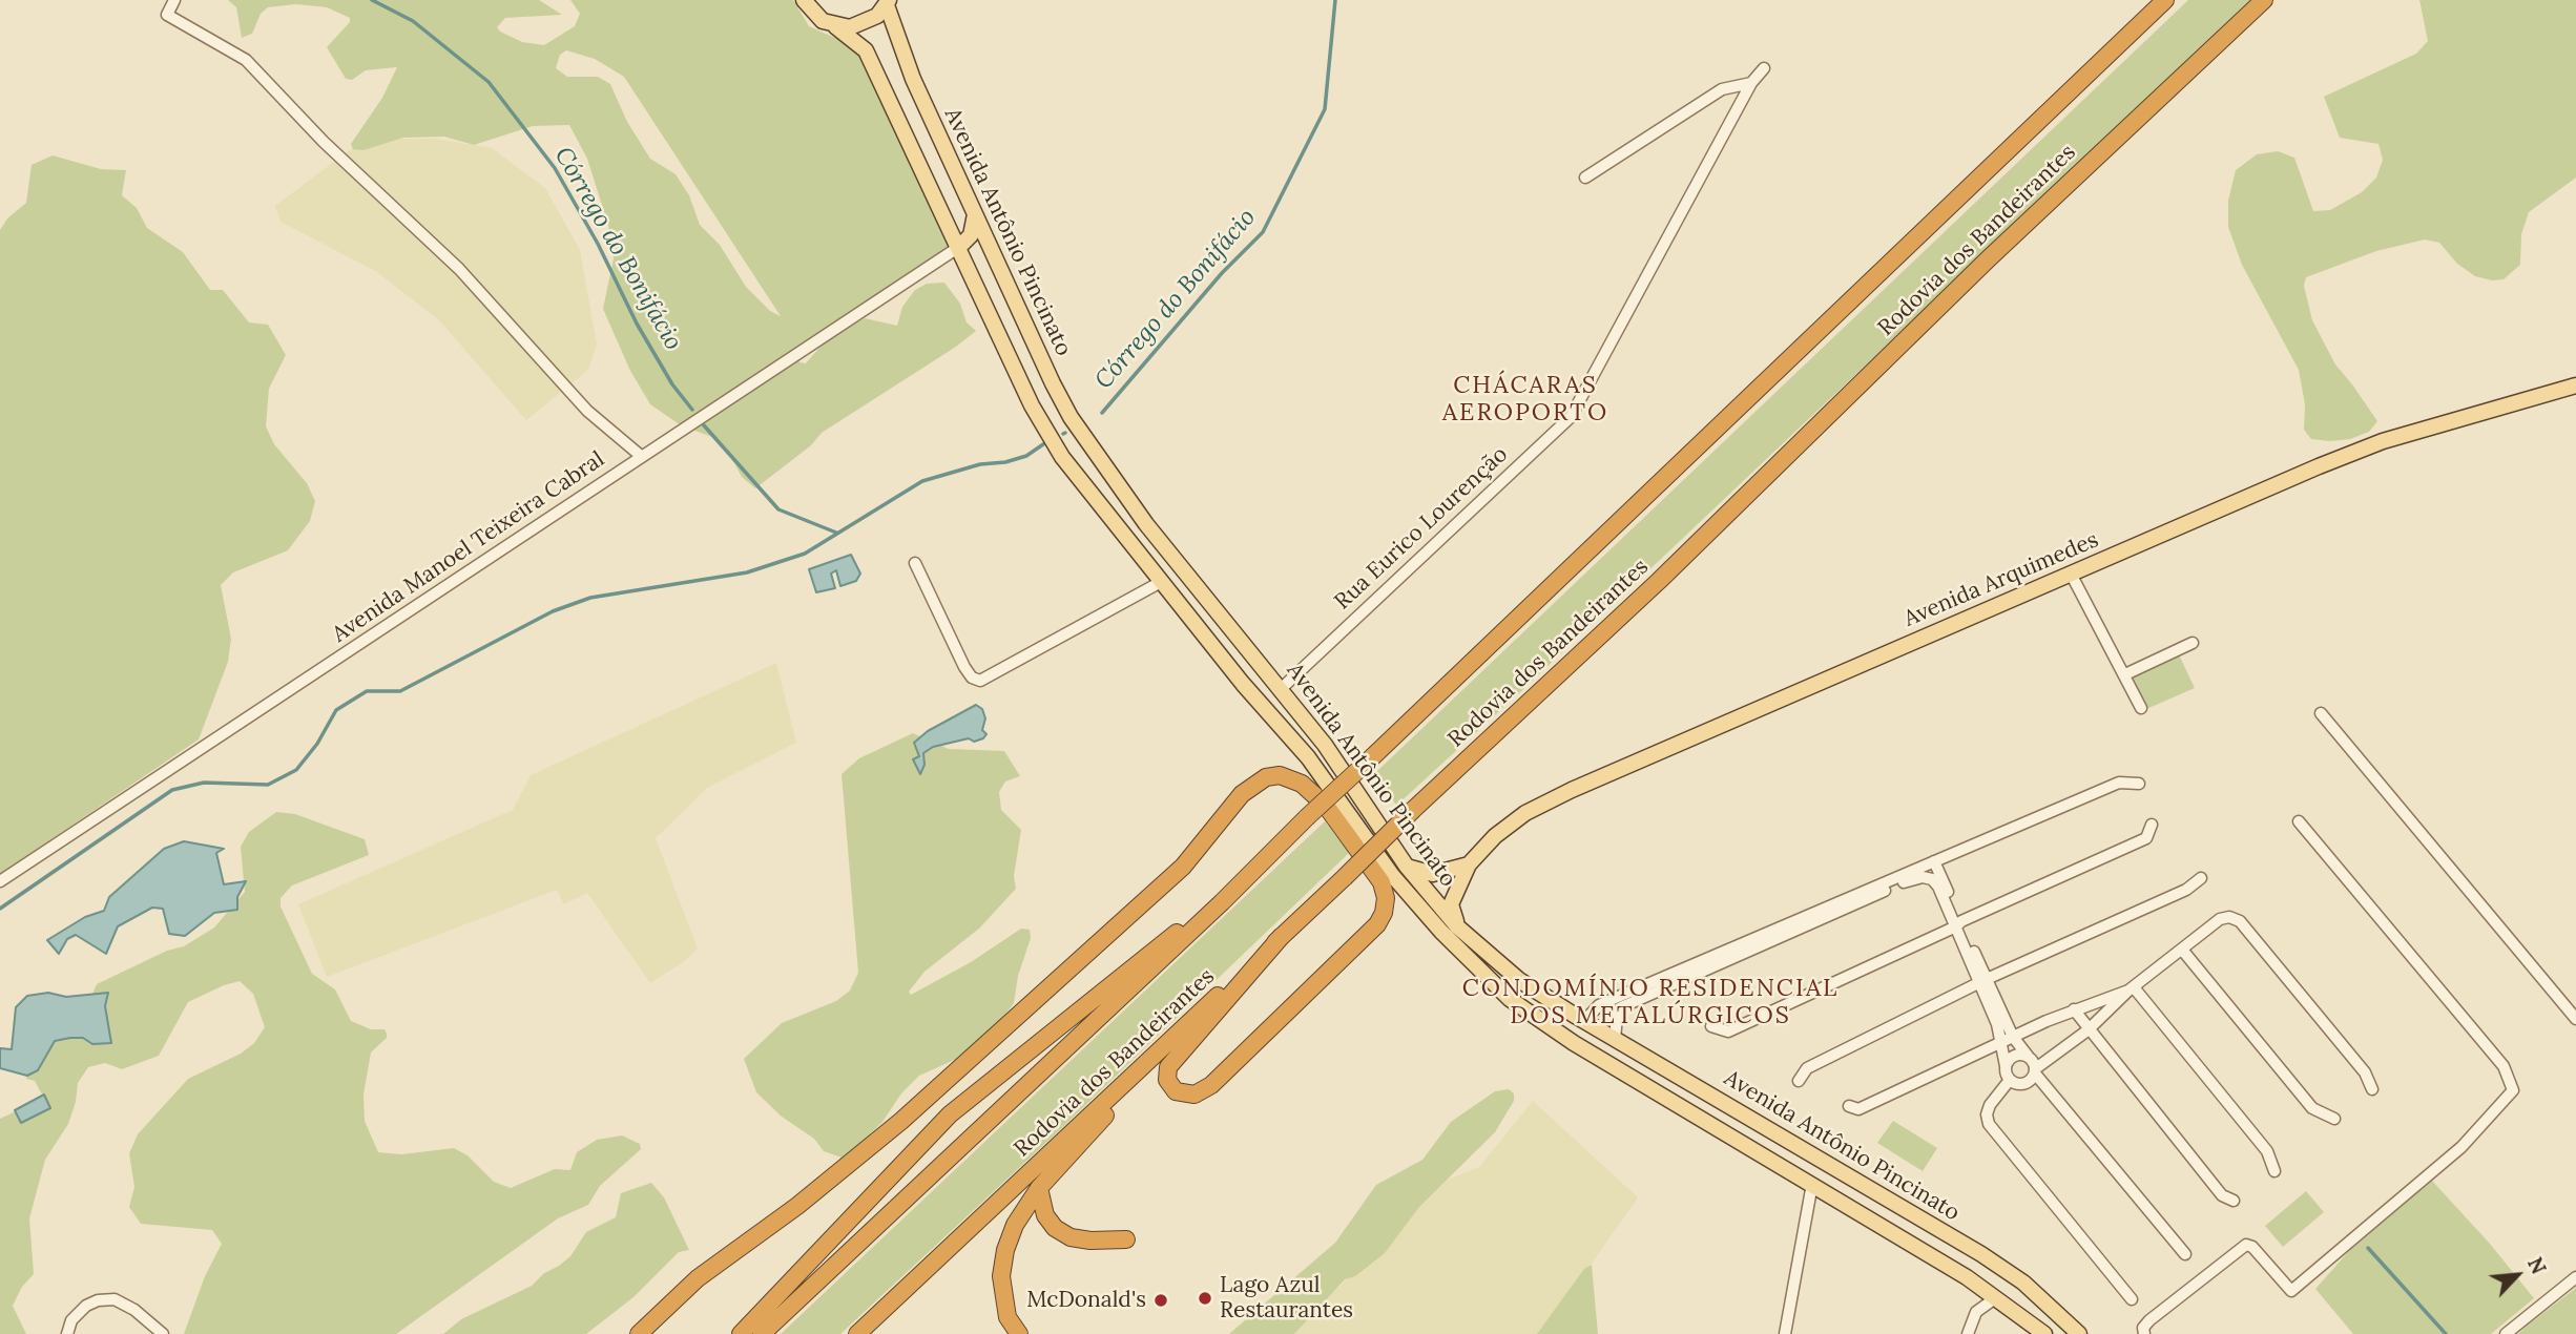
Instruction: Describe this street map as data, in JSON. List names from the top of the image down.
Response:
{
  "streets": {
    "highway": ["Rodovia dos Bandeirantes"],
    "main road": ["Avenida Antônio Pincinato", "Avenida Arquimedes"],
    "street": ["Rua Eurico Lourenção", "Avenida Manoel Teixeira Cabral"]
  },
  "crossings": [
    ["Avenida Antônio Pincinato", "Rua Eurico Lourenção"],
    ["Avenida Antônio Pincinato", "Avenida Manoel Teixeira Cabral"],
    ["Avenida Antônio Pincinato", "Avenida Arquimedes"]
  ],
  "districts": ["CHÁCARAS AEROPORTO", "CONDOMÍNIO RESIDENCIAL DOS METALÚRGICOS"],
  "water": ["Córrego do Bonifácio"],
  "places": ["Lago Azul Restaurantes", "McDonald's"],
  "north": "top right"
}
